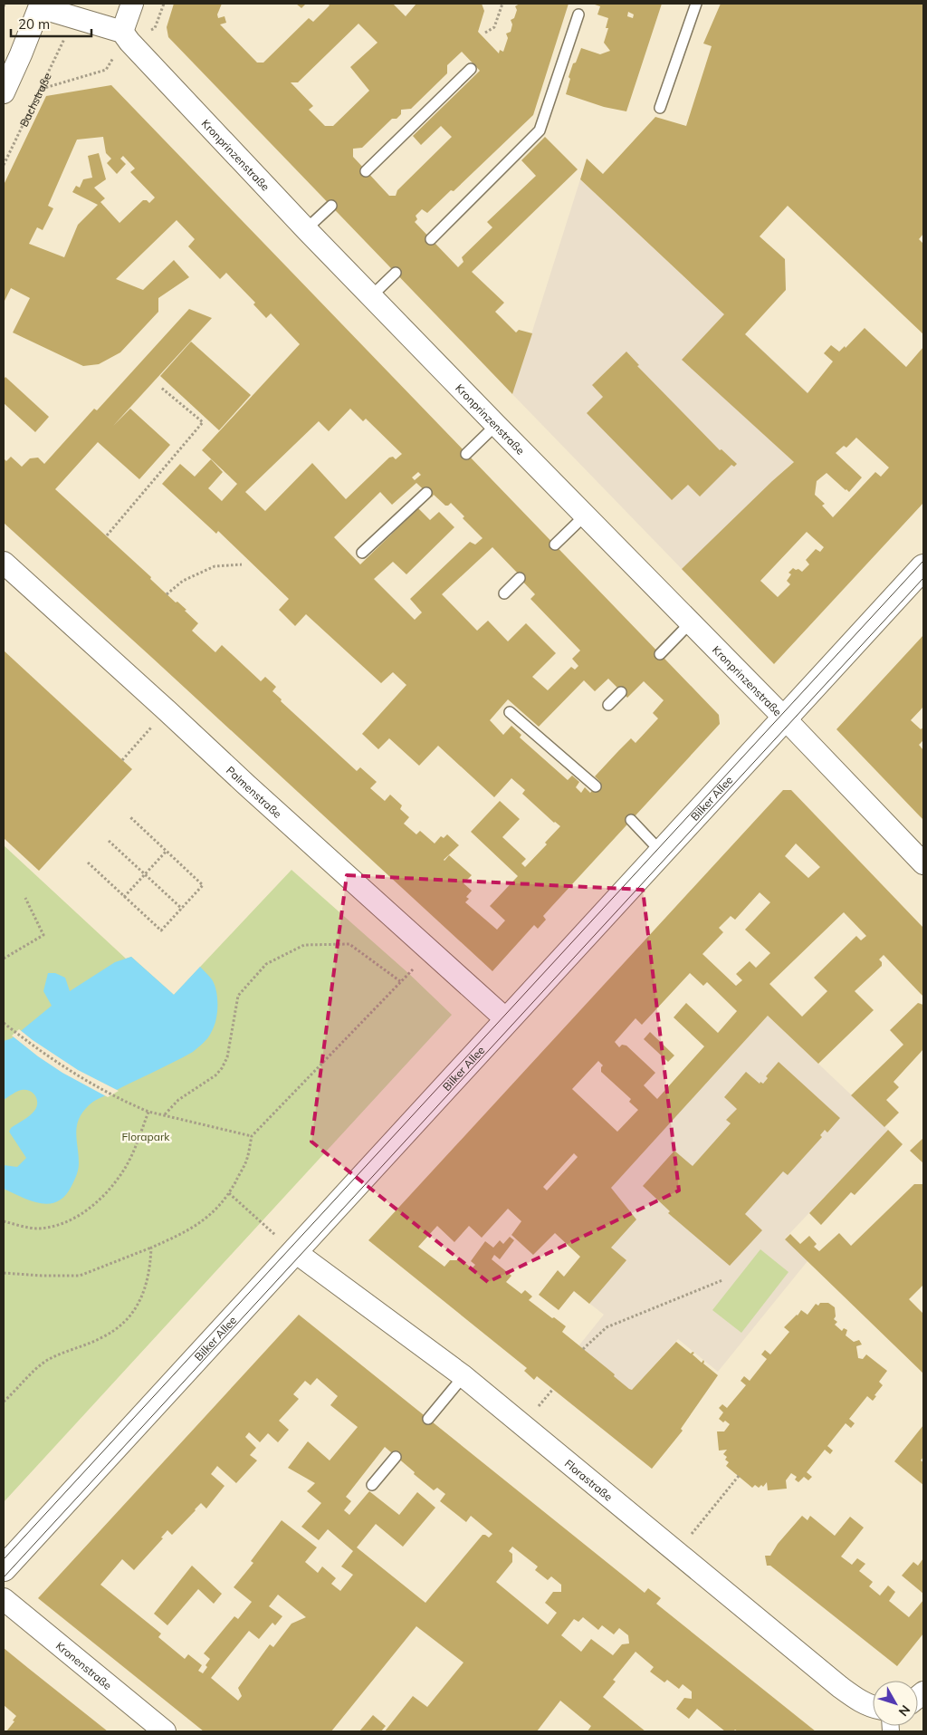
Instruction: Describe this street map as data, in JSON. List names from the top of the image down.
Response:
{
  "streets": {
    "street": [
      "Kronprinzenstraße",
      "Palmenstraße",
      "Bilker Allee",
      "Florastraße",
      "Kronenstraße"
    ],
    "path": ["Bachstraße"]
  },
  "crossings": [
    ["Kronprinzenstraße", "Bilker Allee"],
    ["Palmenstraße", "Bilker Allee"],
    ["Bilker Allee", "Florastraße"]
  ],
  "parks": ["Florapark"],
  "scale_bar": "20 m",
  "north": "bottom right"
}
